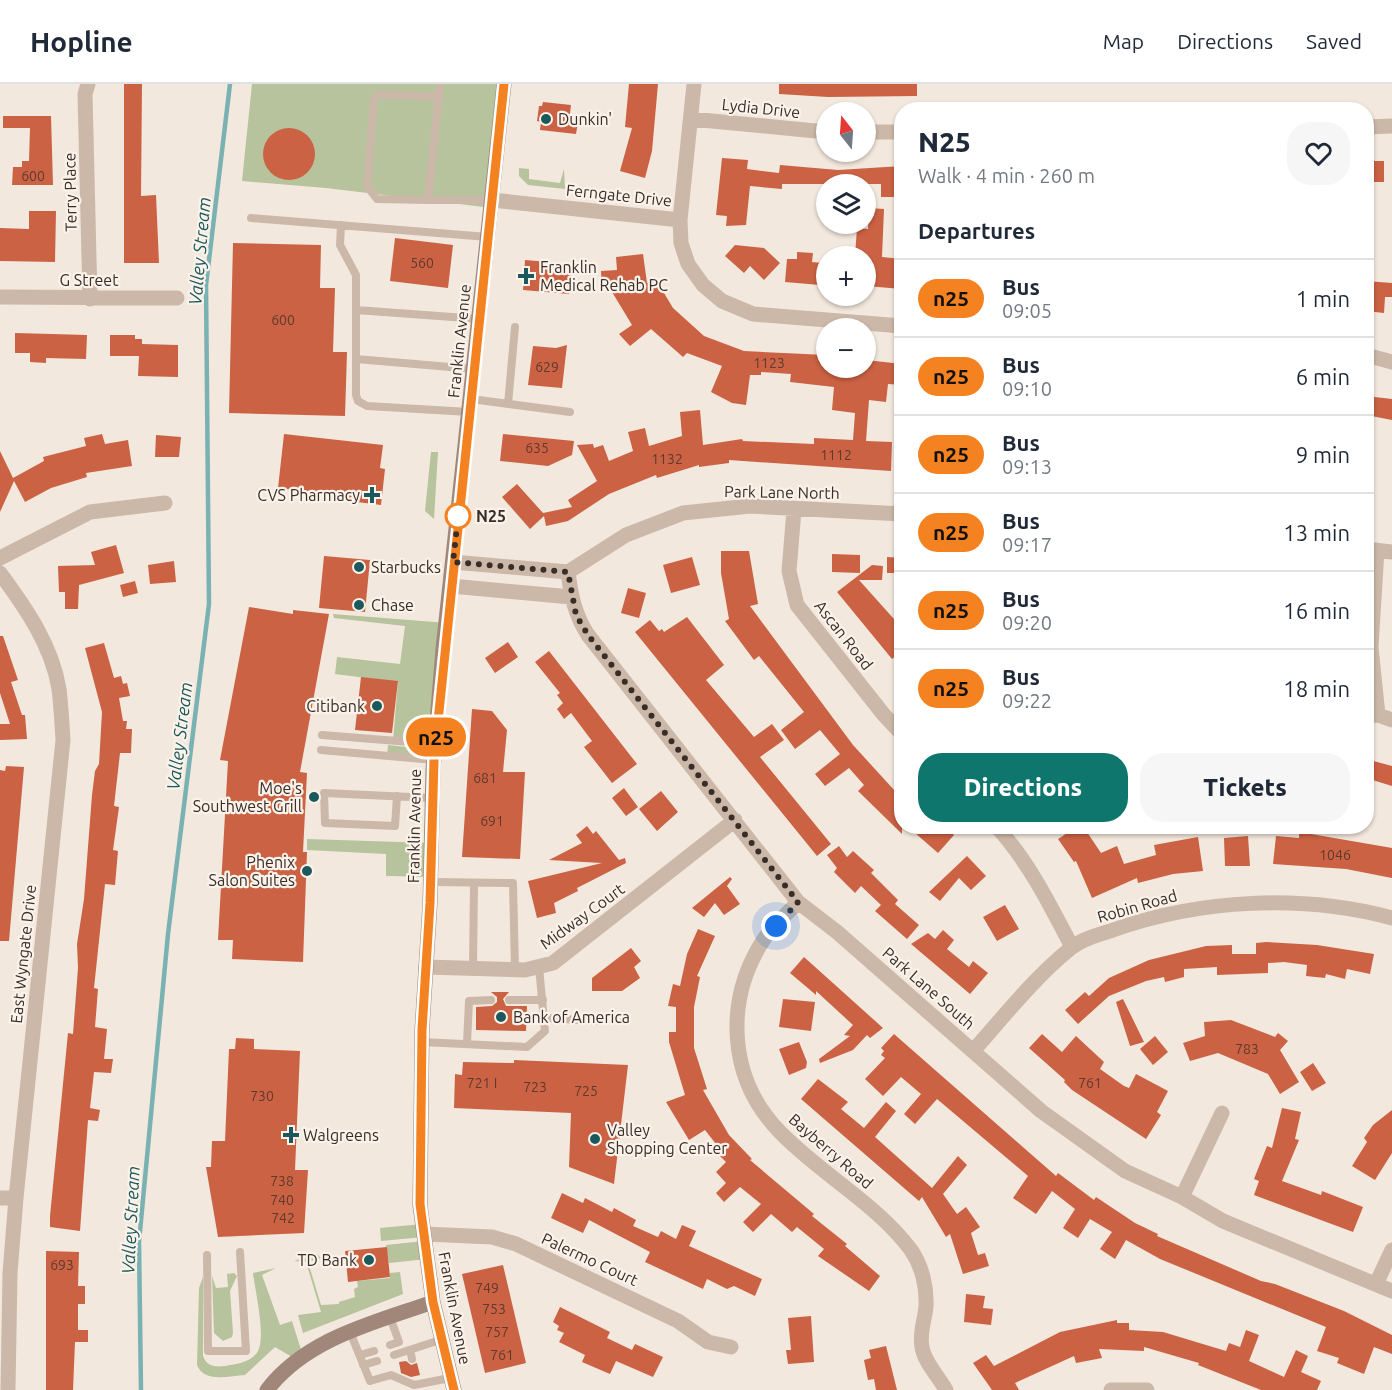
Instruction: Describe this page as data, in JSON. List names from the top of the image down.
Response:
{
  "streets": {
    "main road": ["Franklin Avenue"],
    "street": [
      "Lydia Drive",
      "Terry Place",
      "Ferngate Drive",
      "G Street",
      "Park Lane North",
      "Ascan Road",
      "Robin Road",
      "Midway Court",
      "East Wyngate Drive",
      "Park Lane South",
      "Bayberry Road",
      "Palermo Court"
    ]
  },
  "crossings": [
    ["Terry Place", "G Street"],
    ["Ferngate Drive", "Franklin Avenue"],
    ["Franklin Avenue", "Midway Court"],
    ["Franklin Avenue", "Palermo Court"],
    ["Park Lane North", "Ascan Road"],
    ["Park Lane North", "Park Lane South"],
    ["Robin Road", "Park Lane South"],
    ["Midway Court", "Park Lane South"],
    ["Park Lane South", "Bayberry Road"]
  ],
  "water": ["Valley Stream"],
  "places": {
    "other": [
      "Dunkin'",
      "N25",
      "Starbucks",
      "Chase",
      "Citibank",
      "Moe's Southwest Grill",
      "Phenix Salon Suites",
      "Bank of America",
      "Valley Shopping Center",
      "TD Bank"
    ],
    "health": ["Franklin Medical Rehab PC", "CVS Pharmacy", "Walgreens"]
  },
  "lines": ["bus line n25"],
  "house_numbers": [
    "600",
    "560",
    "600",
    "1123",
    "629",
    "635",
    "1112",
    "1132",
    "681",
    "691",
    "1046",
    "783",
    "721 I",
    "761",
    "723",
    "725",
    "730",
    "738",
    "740",
    "742",
    "693",
    "749",
    "753",
    "757",
    "761"
  ],
  "north": "top",
  "page": {
    "header": "Hopline",
    "nav": ["Map", "Directions", "Saved"],
    "on_map": "n25",
    "map_buttons": ["+", "−"],
    "heading": [
      ["N25", "Walk · 4 min · 260 m"],
      "Departures"
    ],
    "list": [
      {
        "mark": "n25",
        "name": "Bus",
        "note": "09:05",
        "value": "1 min"
      },
      {
        "mark": "n25",
        "name": "Bus",
        "note": "09:10",
        "value": "6 min"
      },
      {
        "mark": "n25",
        "name": "Bus",
        "note": "09:13",
        "value": "9 min"
      },
      {
        "mark": "n25",
        "name": "Bus",
        "note": "09:17",
        "value": "13 min"
      },
      {
        "mark": "n25",
        "name": "Bus",
        "note": "09:20",
        "value": "16 min"
      },
      {
        "mark": "n25",
        "name": "Bus",
        "note": "09:22",
        "value": "18 min"
      }
    ],
    "buttons": ["Directions", "Tickets"]
  }
}
